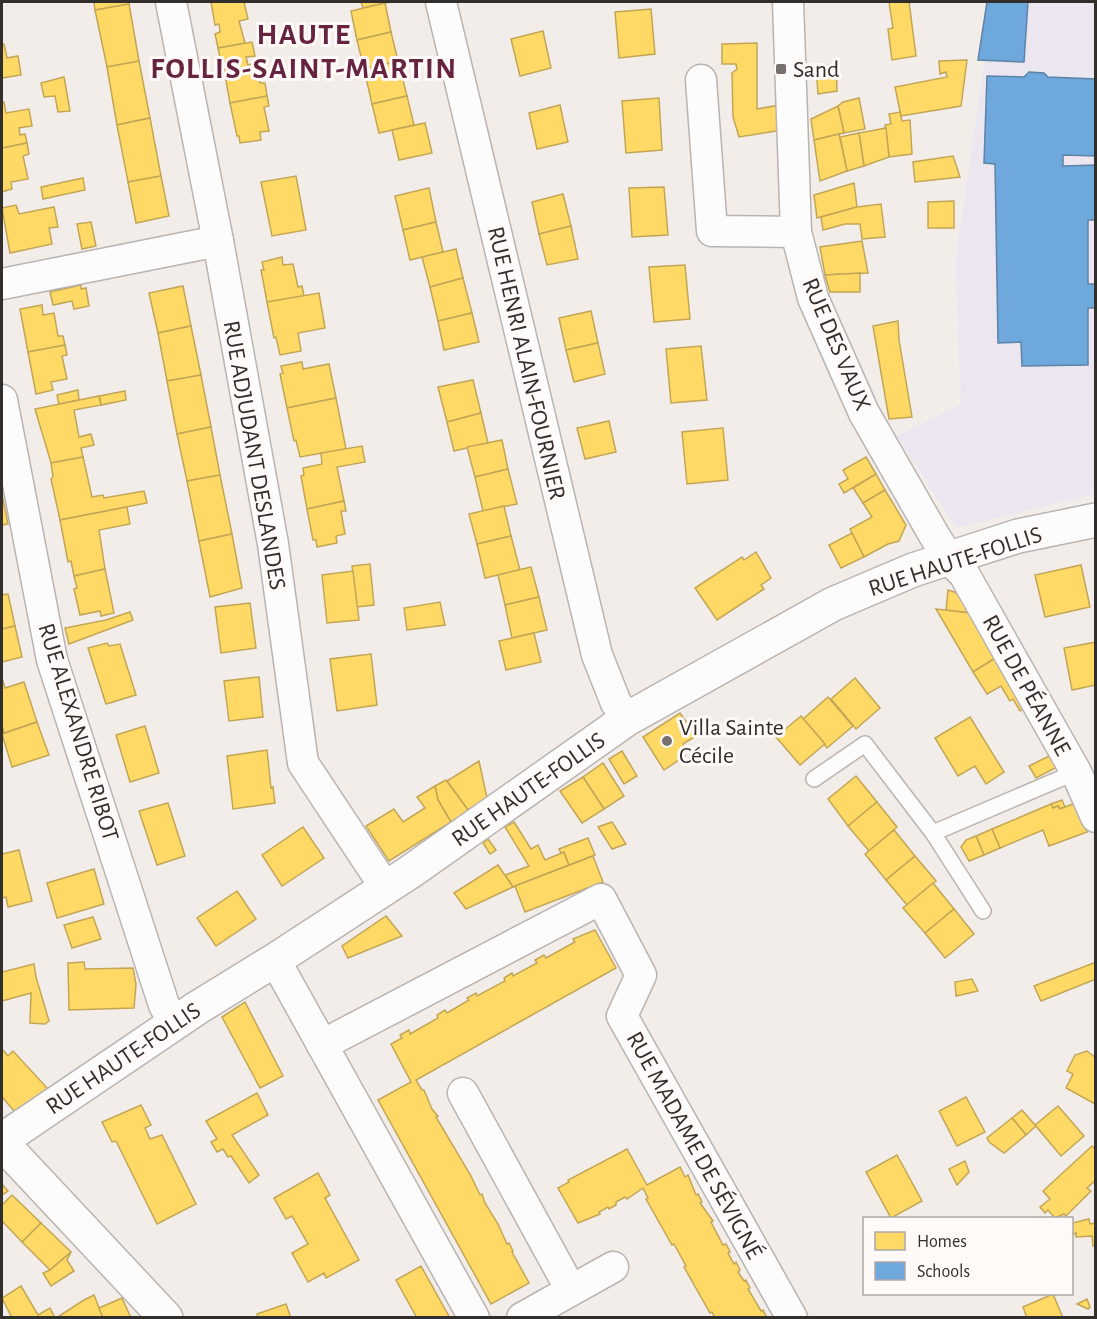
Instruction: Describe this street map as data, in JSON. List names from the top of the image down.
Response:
{
  "streets": {
    "street": [
      "RUE DES VAUX",
      "RUE HENRI ALAIN-FOURNIER",
      "RUE ADJUDANT DESLANDES",
      "RUE HAUTE-FOLLIS",
      "RUE DE PÉANNE",
      "RUE ALEXANDRE RIBOT",
      "RUE MADAME DE SÉVIGNÉ"
    ]
  },
  "crossings": [
    ["RUE DES VAUX", "RUE HAUTE-FOLLIS"],
    ["RUE DES VAUX", "RUE DE PÉANNE"],
    ["RUE HENRI ALAIN-FOURNIER", "RUE HAUTE-FOLLIS"],
    ["RUE ADJUDANT DESLANDES", "RUE HAUTE-FOLLIS"],
    ["RUE HAUTE-FOLLIS", "RUE DE PÉANNE"],
    ["RUE HAUTE-FOLLIS", "RUE ALEXANDRE RIBOT"]
  ],
  "districts": ["HAUTE FOLLIS-SAINT-MARTIN"],
  "places": {
    "transit": ["Sand"],
    "other": ["Villa Sainte Cécile"]
  },
  "legend": ["Homes", "Schools"]
}
